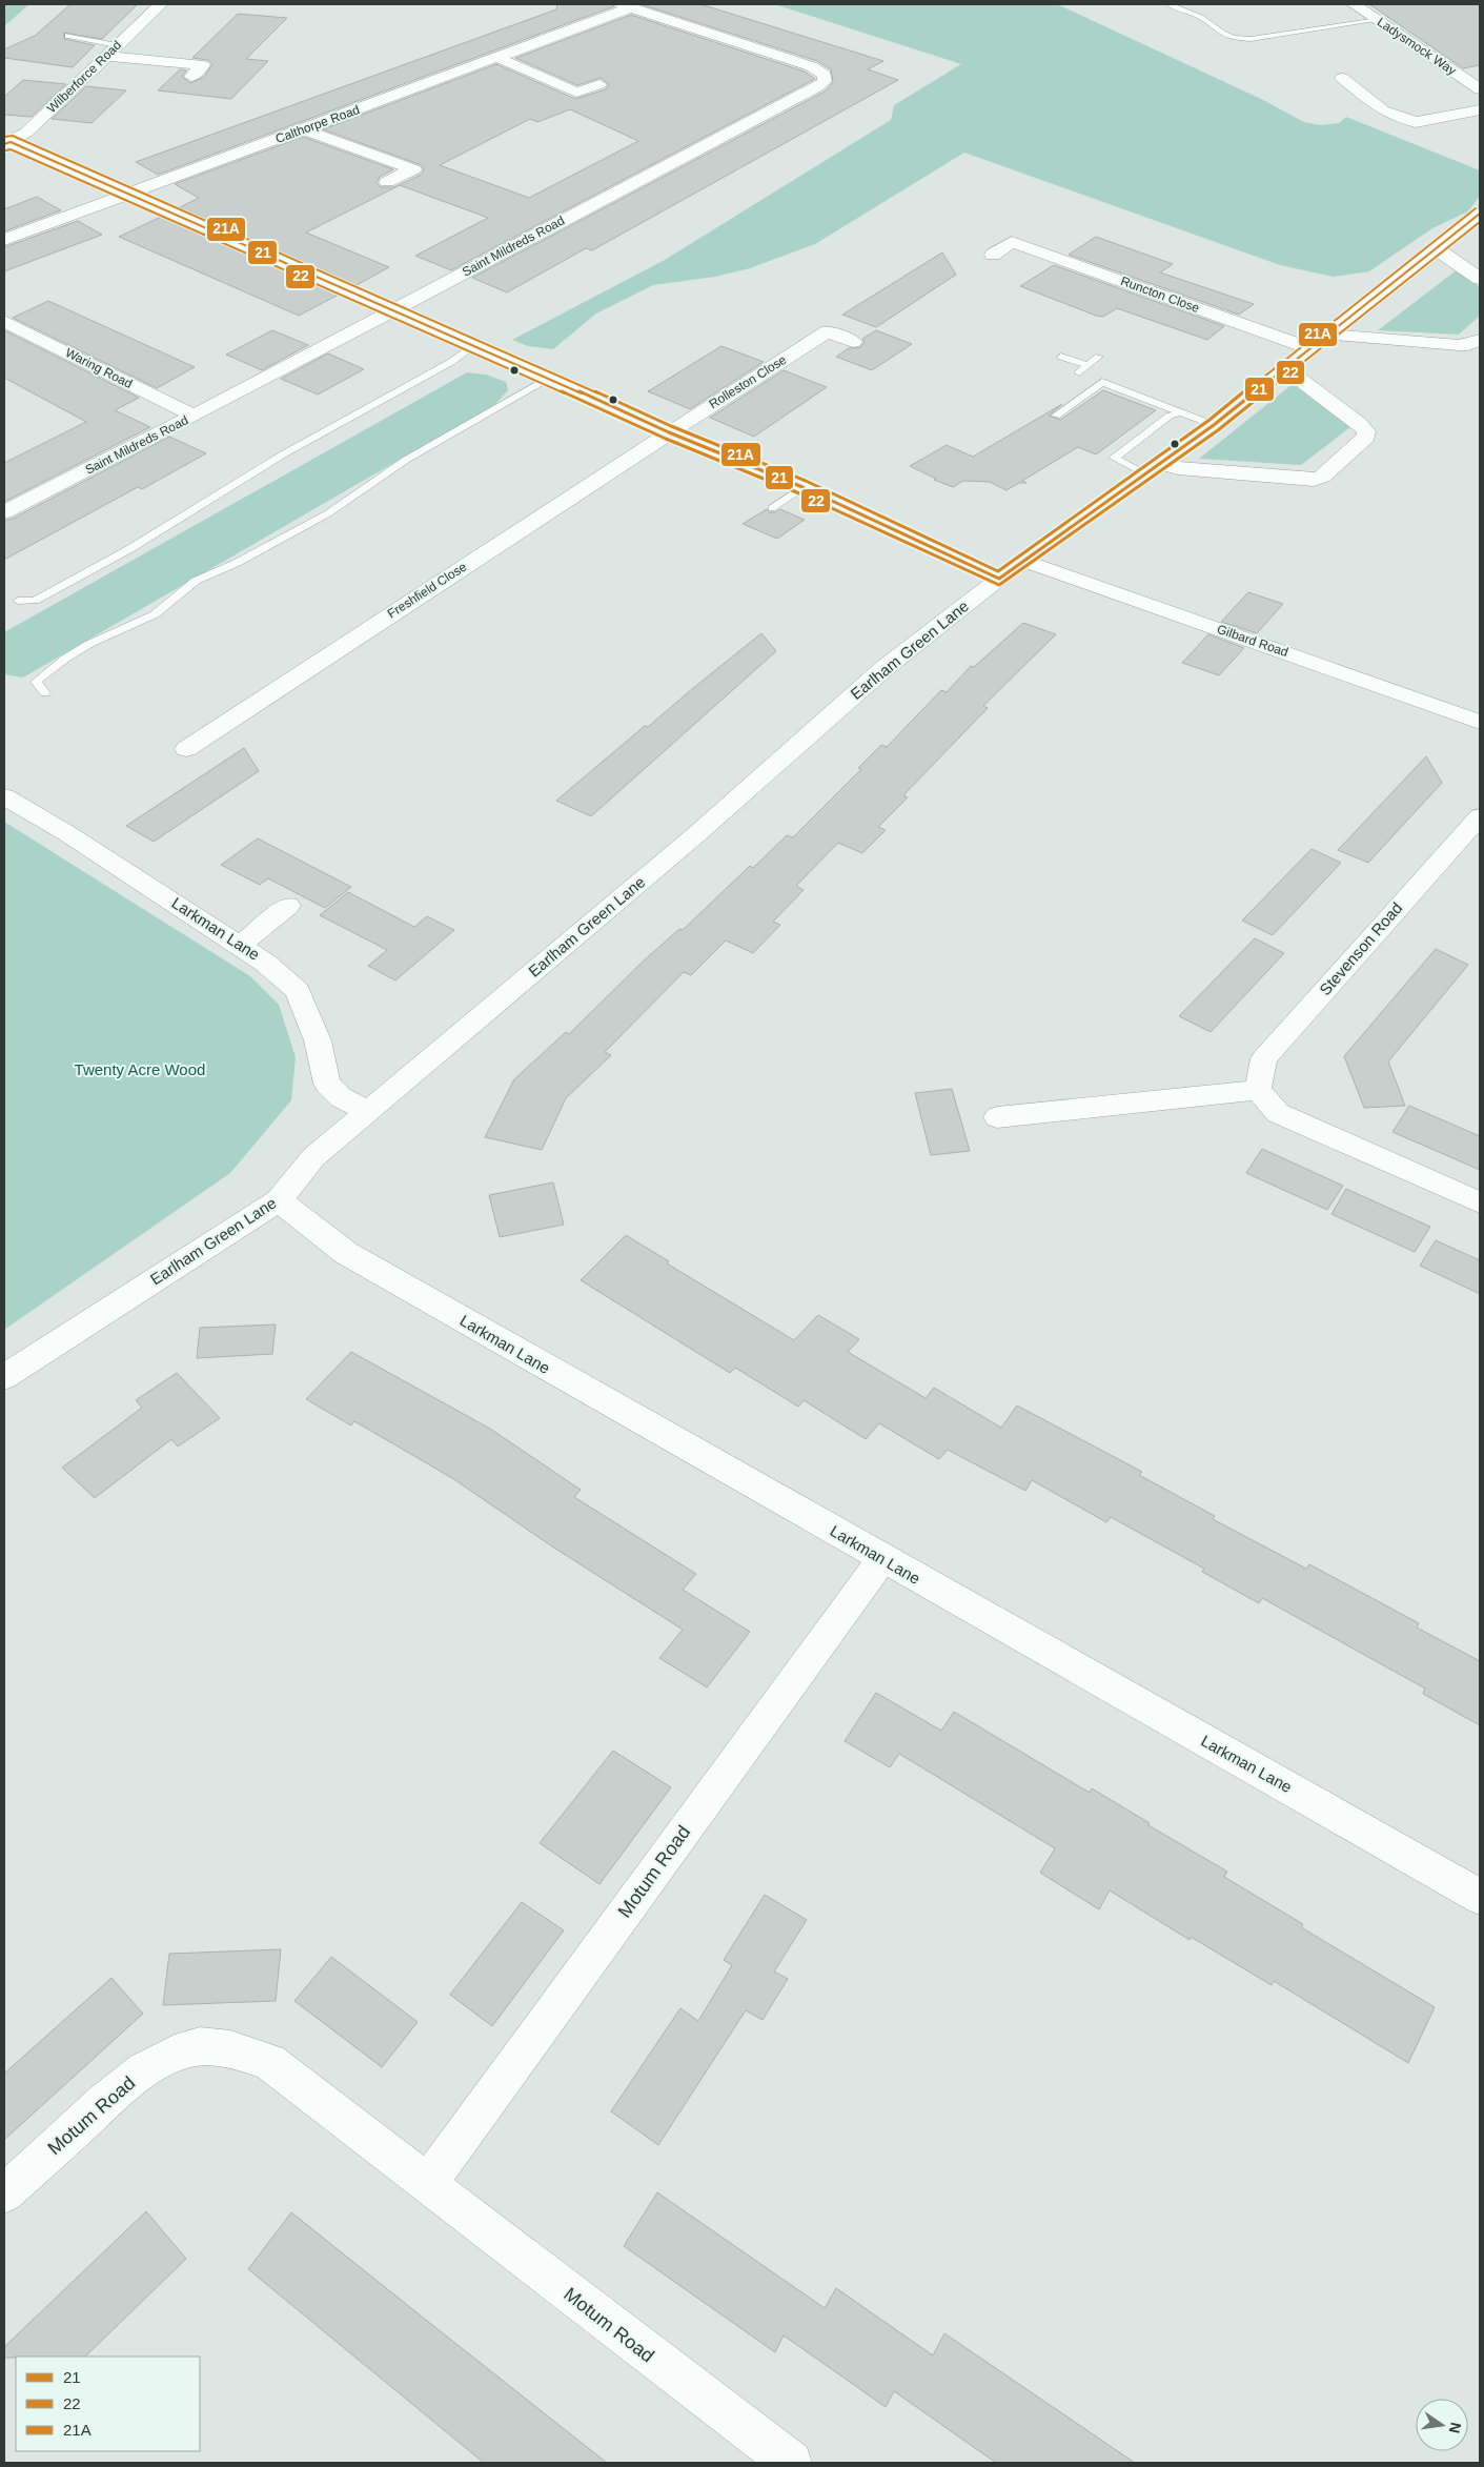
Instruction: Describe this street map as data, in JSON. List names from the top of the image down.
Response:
{
  "streets": {
    "street": [
      "Ladysmock Way",
      "Wilberforce Road",
      "Calthorpe Road",
      "Saint Mildreds Road",
      "Runcton Close",
      "Waring Road",
      "Rolleston Close",
      "Freshfield Close",
      "Gilbard Road",
      "Earlham Green Lane",
      "Larkman Lane",
      "Stevenson Road",
      "Motum Road"
    ]
  },
  "crossings": [
    ["Calthorpe Road", "Saint Mildreds Road"],
    ["Saint Mildreds Road", "Waring Road"],
    ["Runcton Close", "Earlham Green Lane"],
    ["Rolleston Close", "Freshfield Close"],
    ["Gilbard Road", "Earlham Green Lane"],
    ["Earlham Green Lane", "Larkman Lane"],
    ["Larkman Lane", "Motum Road"]
  ],
  "parks": ["Twenty Acre Wood"],
  "lines": ["transit line 21A", "transit line 21", "transit line 22"],
  "legend": ["21", "22", "21A"],
  "north": "right"
}
